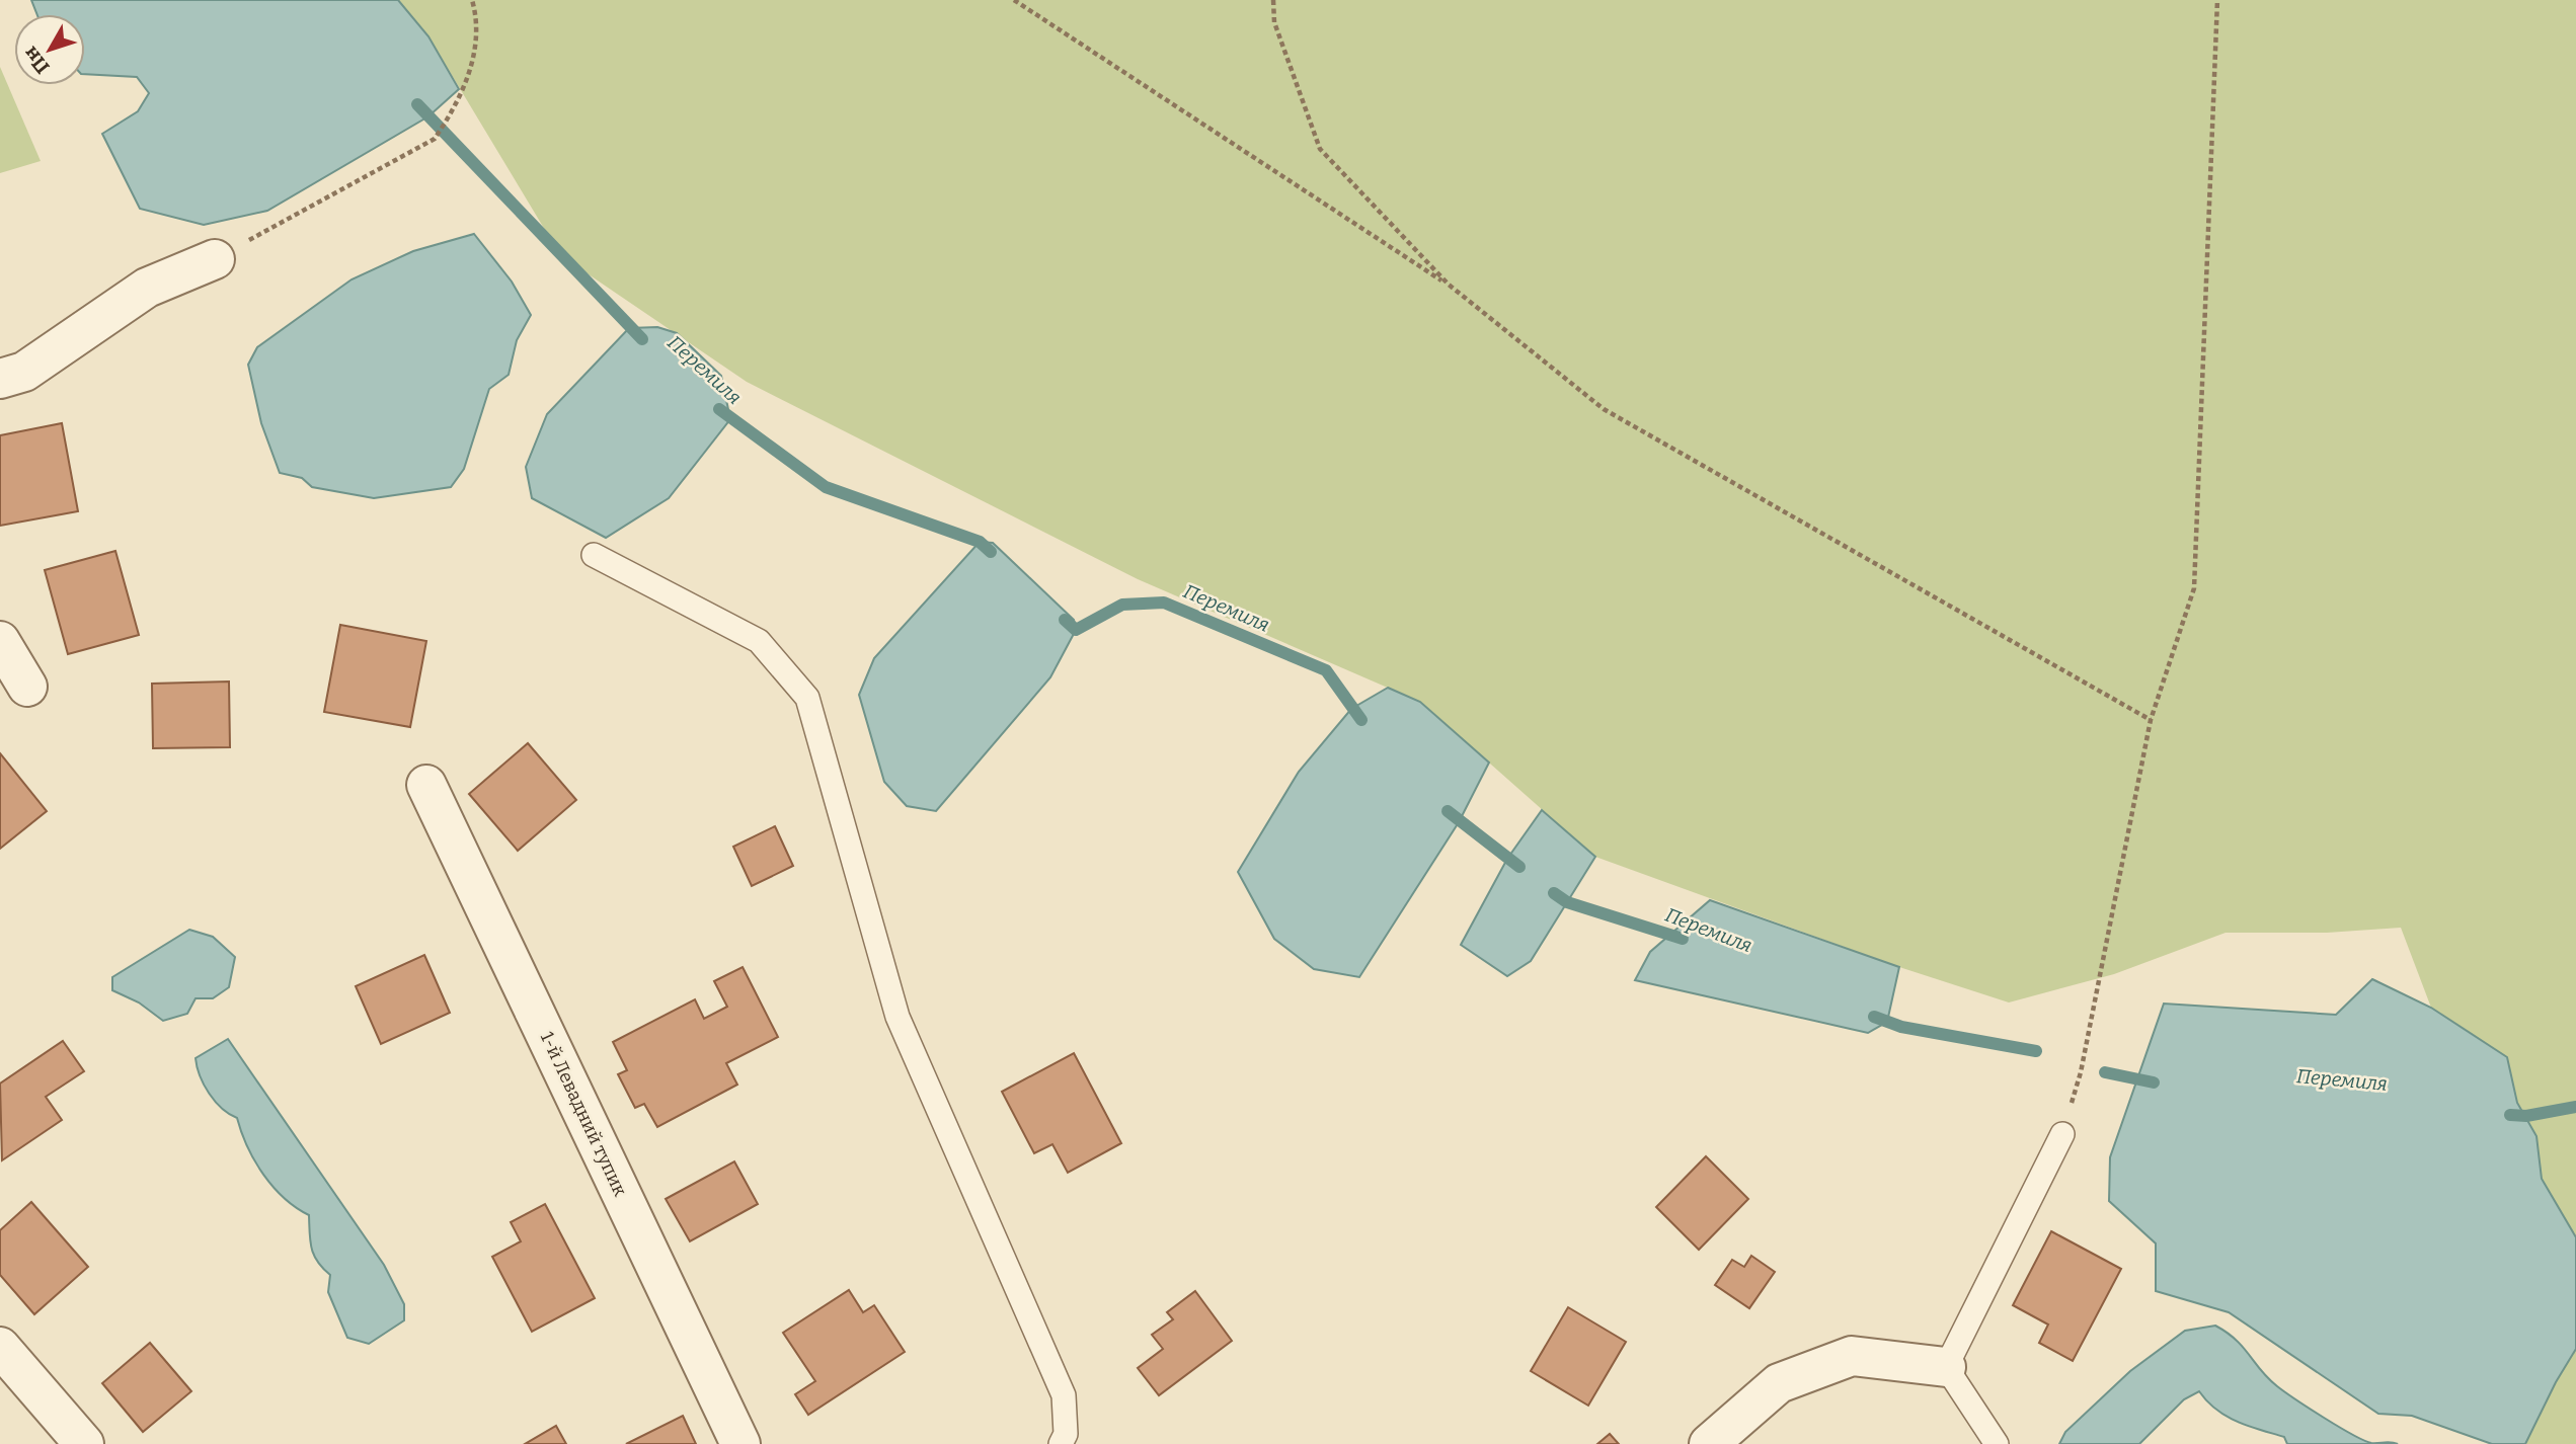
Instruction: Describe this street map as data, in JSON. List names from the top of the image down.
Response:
{
  "streets": {
    "street": ["1-й Левадний тупик"]
  },
  "water": ["Перемиля"],
  "north": "bottom left"
}
